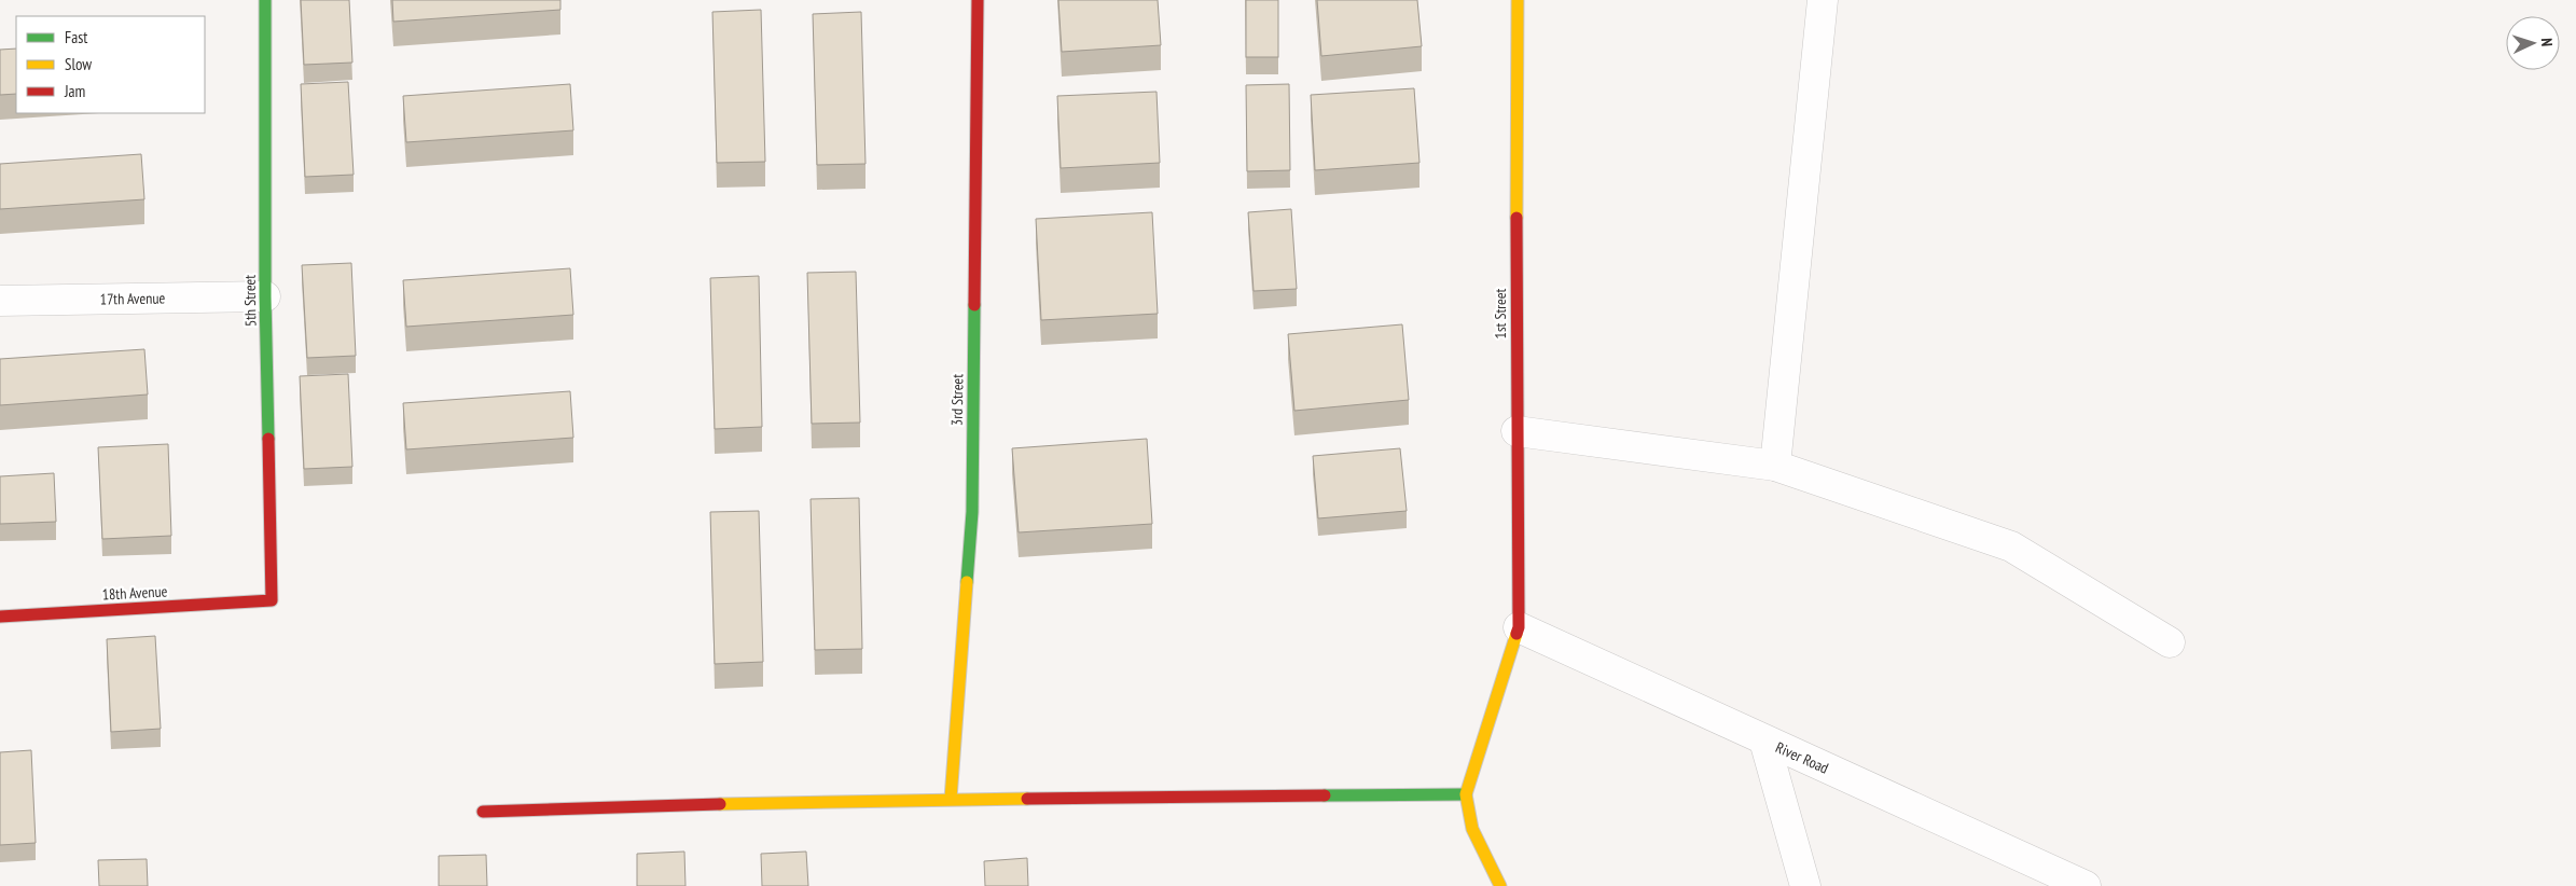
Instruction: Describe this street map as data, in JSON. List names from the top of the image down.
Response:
{
  "streets": {
    "street": [
      "17th Avenue",
      "5th Street",
      "1st Street",
      "3rd Street",
      "18th Avenue",
      "River Road"
    ]
  },
  "crossings": [
    ["17th Avenue", "5th Street"],
    ["5th Street", "18th Avenue"],
    ["1st Street", "River Road"]
  ],
  "legend": ["Fast", "Slow", "Jam"],
  "north": "right"
}
